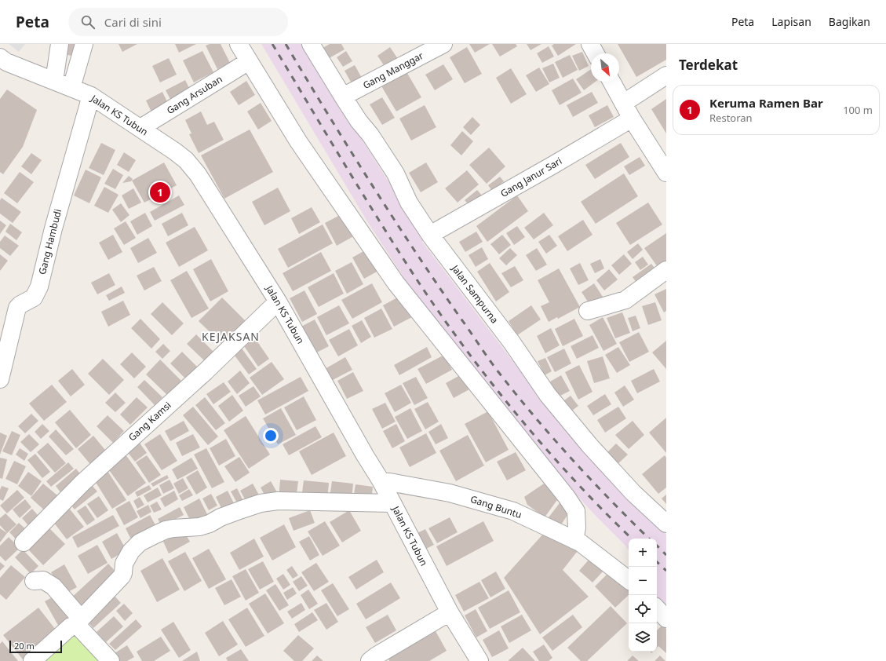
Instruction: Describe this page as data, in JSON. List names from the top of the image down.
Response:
{
  "streets": {
    "street": [
      "Gang Manggar",
      "Gang Arsuban",
      "Jalan KS Tubun",
      "Gang Janur Sari",
      "Gang Hambudi",
      "Jalan Sampurna",
      "Gang Kamsi",
      "Gang Buntu"
    ]
  },
  "crossings": [
    ["Gang Manggar", "Jalan Sampurna"],
    ["Gang Arsuban", "Jalan KS Tubun"],
    ["Jalan KS Tubun", "Gang Hambudi"],
    ["Jalan KS Tubun", "Gang Kamsi"],
    ["Jalan KS Tubun", "Gang Buntu"],
    ["Gang Janur Sari", "Jalan Sampurna"]
  ],
  "districts": ["KEJAKSAN"],
  "scale_bar": "20 m",
  "north": "bottom right",
  "page": {
    "header": "Peta",
    "search": "Cari di sini",
    "nav": ["Peta", "Lapisan", "Bagikan"],
    "heading": "Terdekat",
    "list": [
      {
        "mark": "1",
        "name": "Keruma Ramen Bar",
        "note": "Restoran",
        "value": "100 m"
      }
    ],
    "pins": "1",
    "map_buttons": ["+", "−"],
    "scale": "20 m"
  }
}
